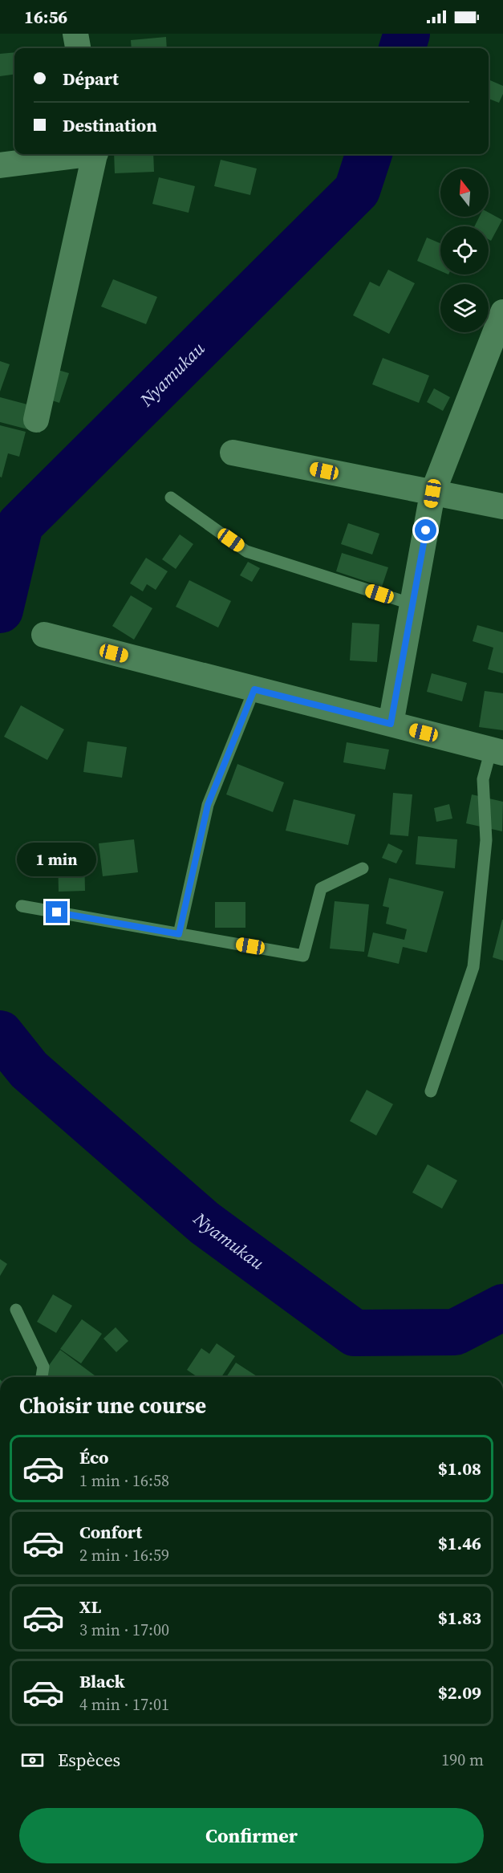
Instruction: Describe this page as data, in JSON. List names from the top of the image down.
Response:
{
  "water": ["Nyamukau"],
  "north": "top",
  "page": {
    "status": "16:56",
    "banner": ["Départ", "Destination"],
    "bubble": "1 min",
    "heading": "Choisir une course",
    "list": [
      {
        "name": "Éco",
        "note": "1 min · 16:58",
        "value": "$1.08"
      },
      {
        "name": "Confort",
        "note": "2 min · 16:59",
        "value": "$1.46"
      },
      {
        "name": "XL",
        "note": "3 min · 17:00",
        "value": "$1.83"
      },
      {
        "name": "Black",
        "note": "4 min · 17:01",
        "value": "$2.09"
      }
    ],
    "pay": ["Espèces", "190 m"],
    "buttons": "Confirmer"
  }
}
